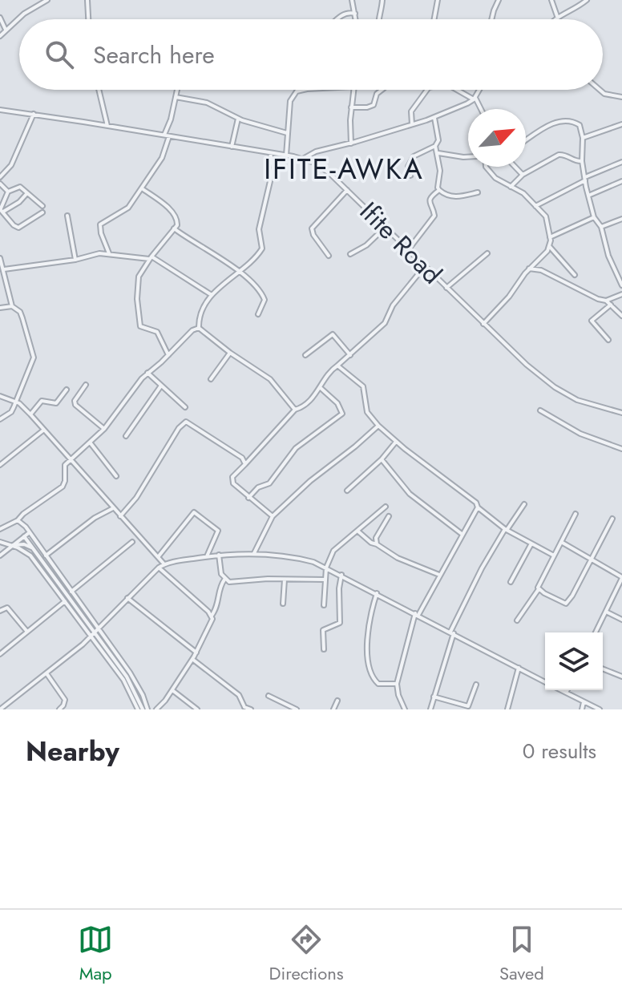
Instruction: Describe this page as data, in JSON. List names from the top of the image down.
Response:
{
  "streets": {
    "street": ["Ifite Road"]
  },
  "districts": ["IFITE-AWKA"],
  "north": "top right",
  "page": {
    "search": "Search here",
    "heading": ["Nearby", "0 results"],
    "nav": ["Map", "Directions", "Saved"]
  }
}
